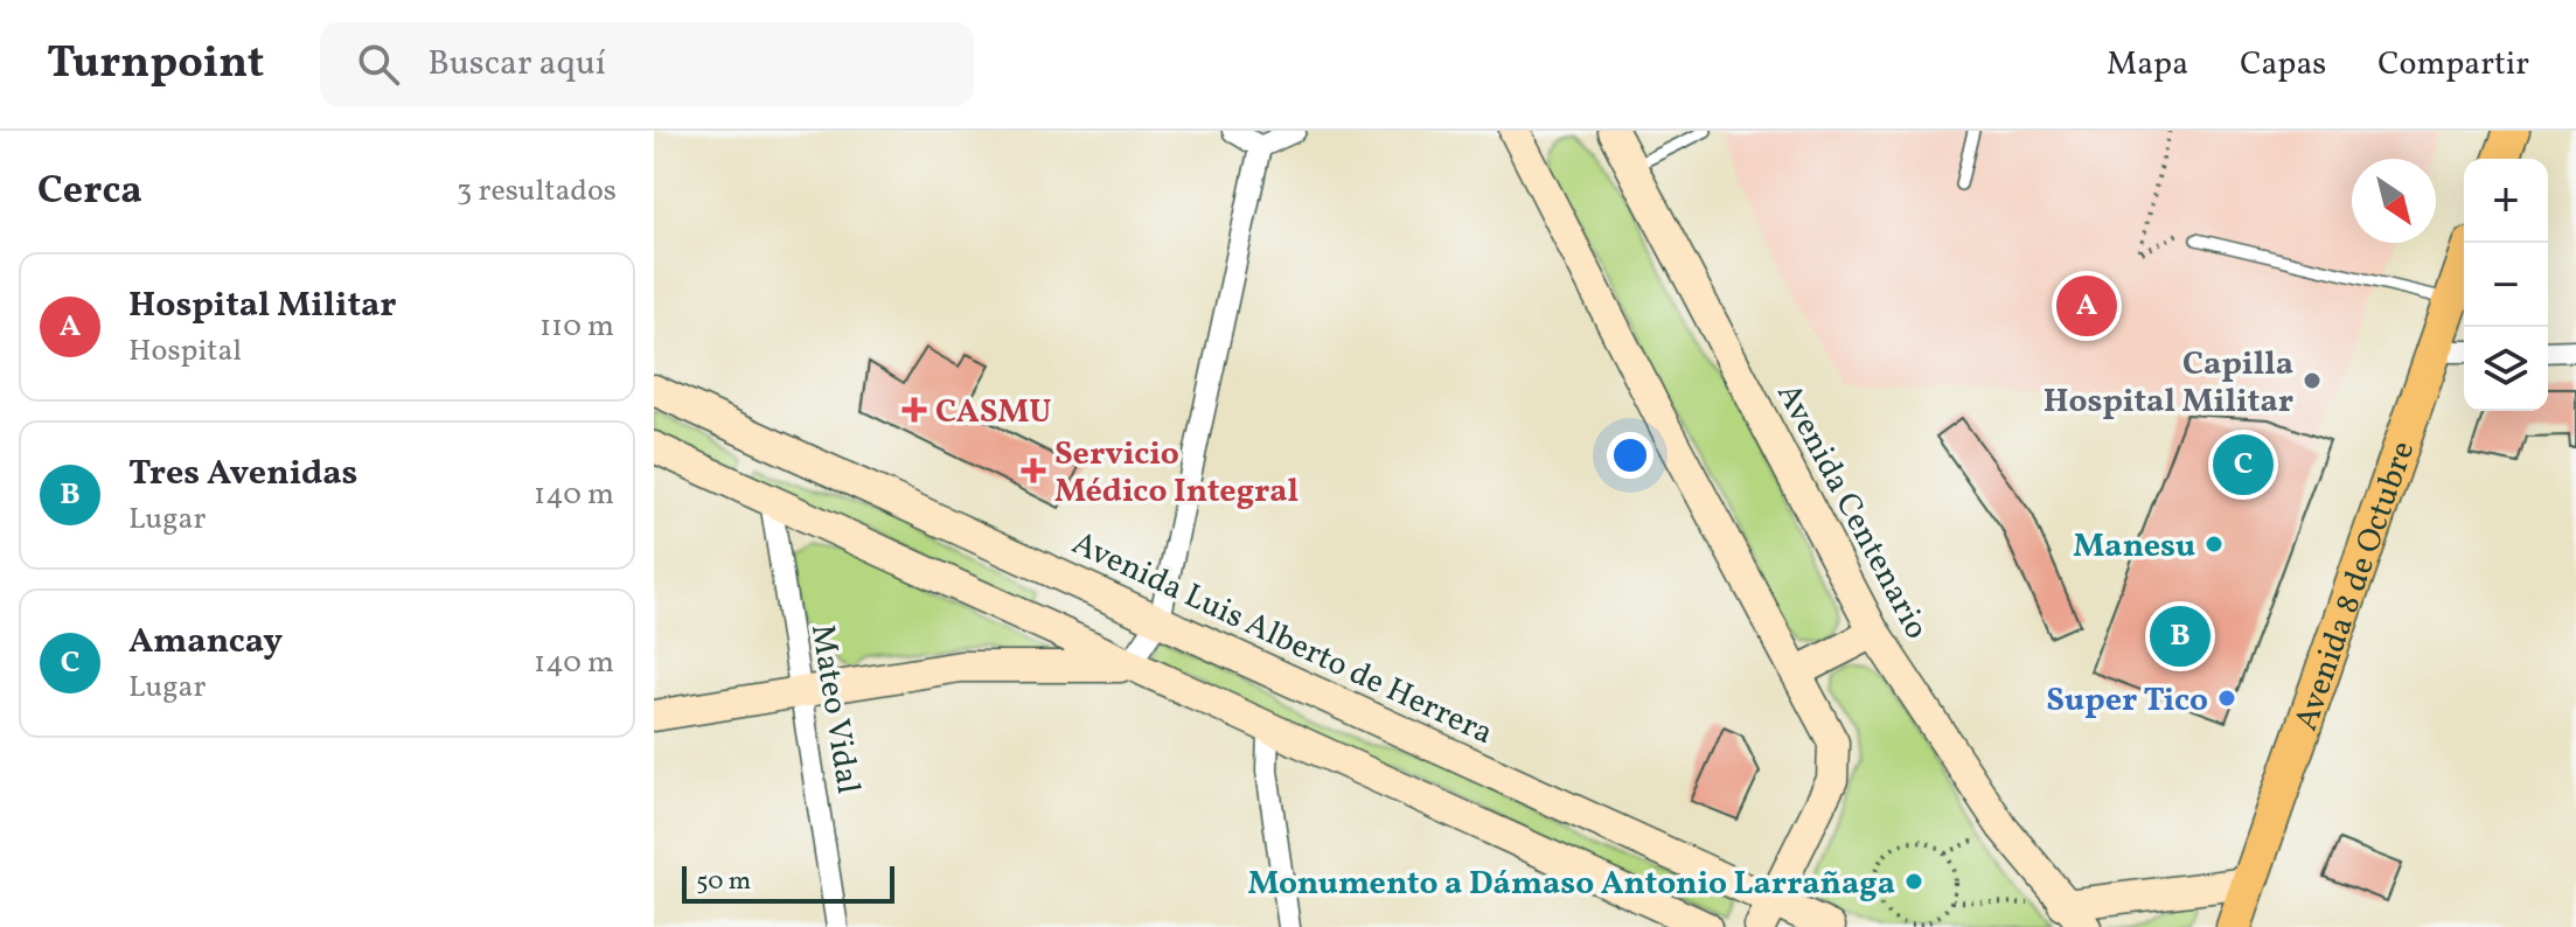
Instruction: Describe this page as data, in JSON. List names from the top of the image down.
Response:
{
  "streets": {
    "main road": ["Avenida 8 de Octubre"],
    "street": ["Avenida Centenario", "Avenida Luis Alberto de Herrera", "Mateo Vidal"]
  },
  "places": {
    "other": [
      "Capilla Hospital Militar",
      "Manesu",
      "Super Tico",
      "Monumento a Dámaso Antonio Larrañaga"
    ],
    "health": ["CASMU", "Servicio Médico Integral"]
  },
  "scale_bar": "50 m",
  "north": "bottom right",
  "page": {
    "header": "Turnpoint",
    "search": "Buscar aquí",
    "nav": ["Mapa", "Capas", "Compartir"],
    "heading": ["Cerca", "3 resultados"],
    "map_buttons": ["+", "−"],
    "list": [
      {
        "mark": "A",
        "name": "Hospital Militar",
        "note": "Hospital",
        "value": "110 m"
      },
      {
        "mark": "B",
        "name": "Tres Avenidas",
        "note": "Lugar",
        "value": "140 m"
      },
      {
        "mark": "C",
        "name": "Amancay",
        "note": "Lugar",
        "value": "140 m"
      }
    ],
    "pins": ["A", "C", "B"],
    "scale": "50 m"
  }
}
